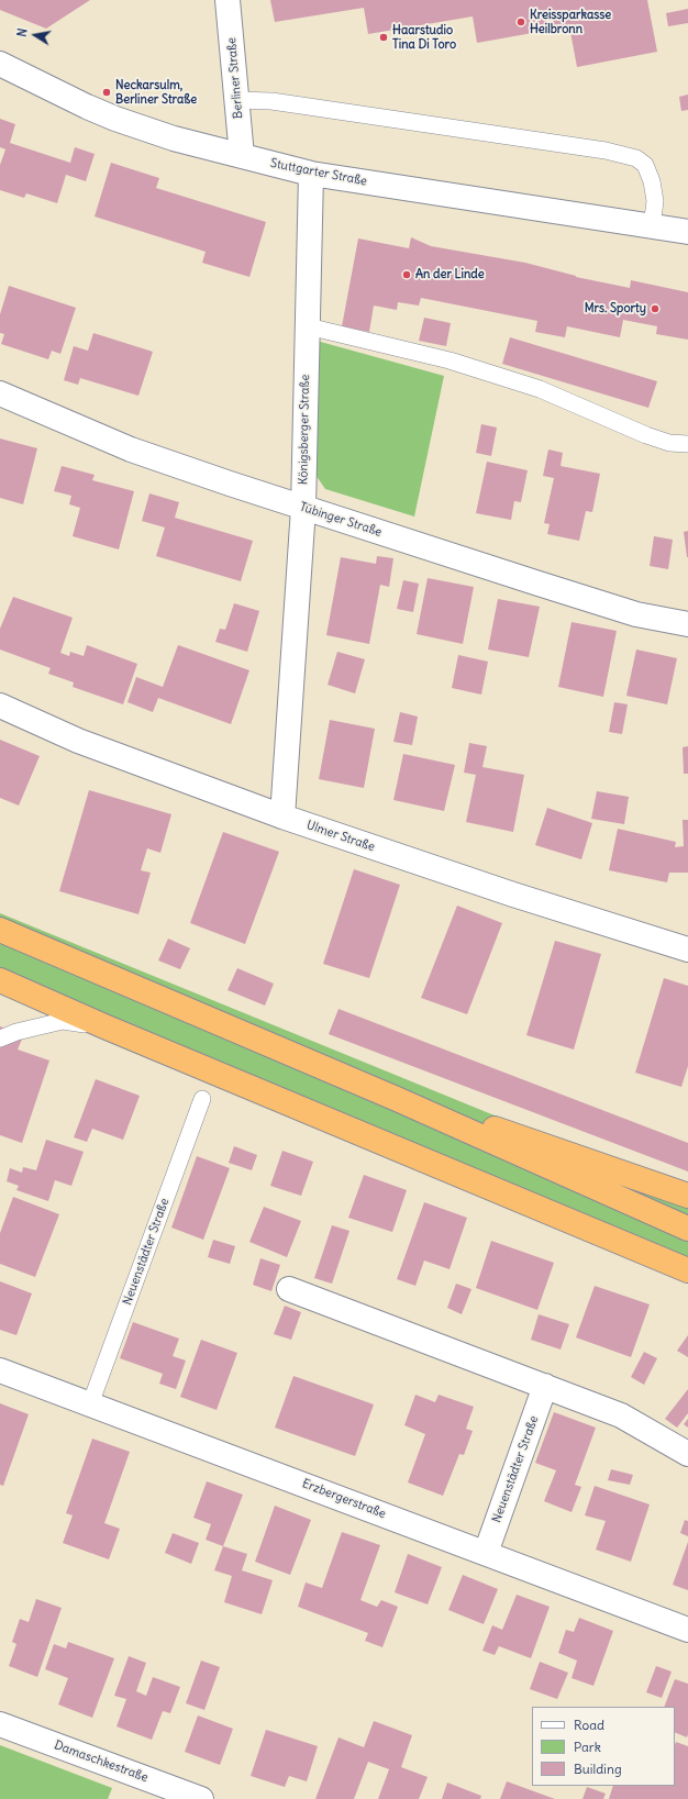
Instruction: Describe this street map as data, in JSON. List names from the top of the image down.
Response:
{
  "streets": {
    "street": [
      "Berliner Straße",
      "Stuttgarter Straße",
      "Königsberger Straße",
      "Tübinger Straße",
      "Ulmer Straße",
      "Neuenstädter Straße",
      "Erzbergerstraße",
      "Damaschkestraße"
    ]
  },
  "crossings": [
    ["Berliner Straße", "Stuttgarter Straße"],
    ["Stuttgarter Straße", "Königsberger Straße"],
    ["Königsberger Straße", "Tübinger Straße"],
    ["Königsberger Straße", "Ulmer Straße"],
    ["Neuenstädter Straße", "Erzbergerstraße"]
  ],
  "places": [
    "Kreissparkasse Heilbronn",
    "Haarstudio Tina Di Toro",
    "Neckarsulm, Berliner Straße",
    "An der Linde",
    "Mrs. Sporty"
  ],
  "legend": ["Road", "Park", "Building"],
  "north": "left"
}
